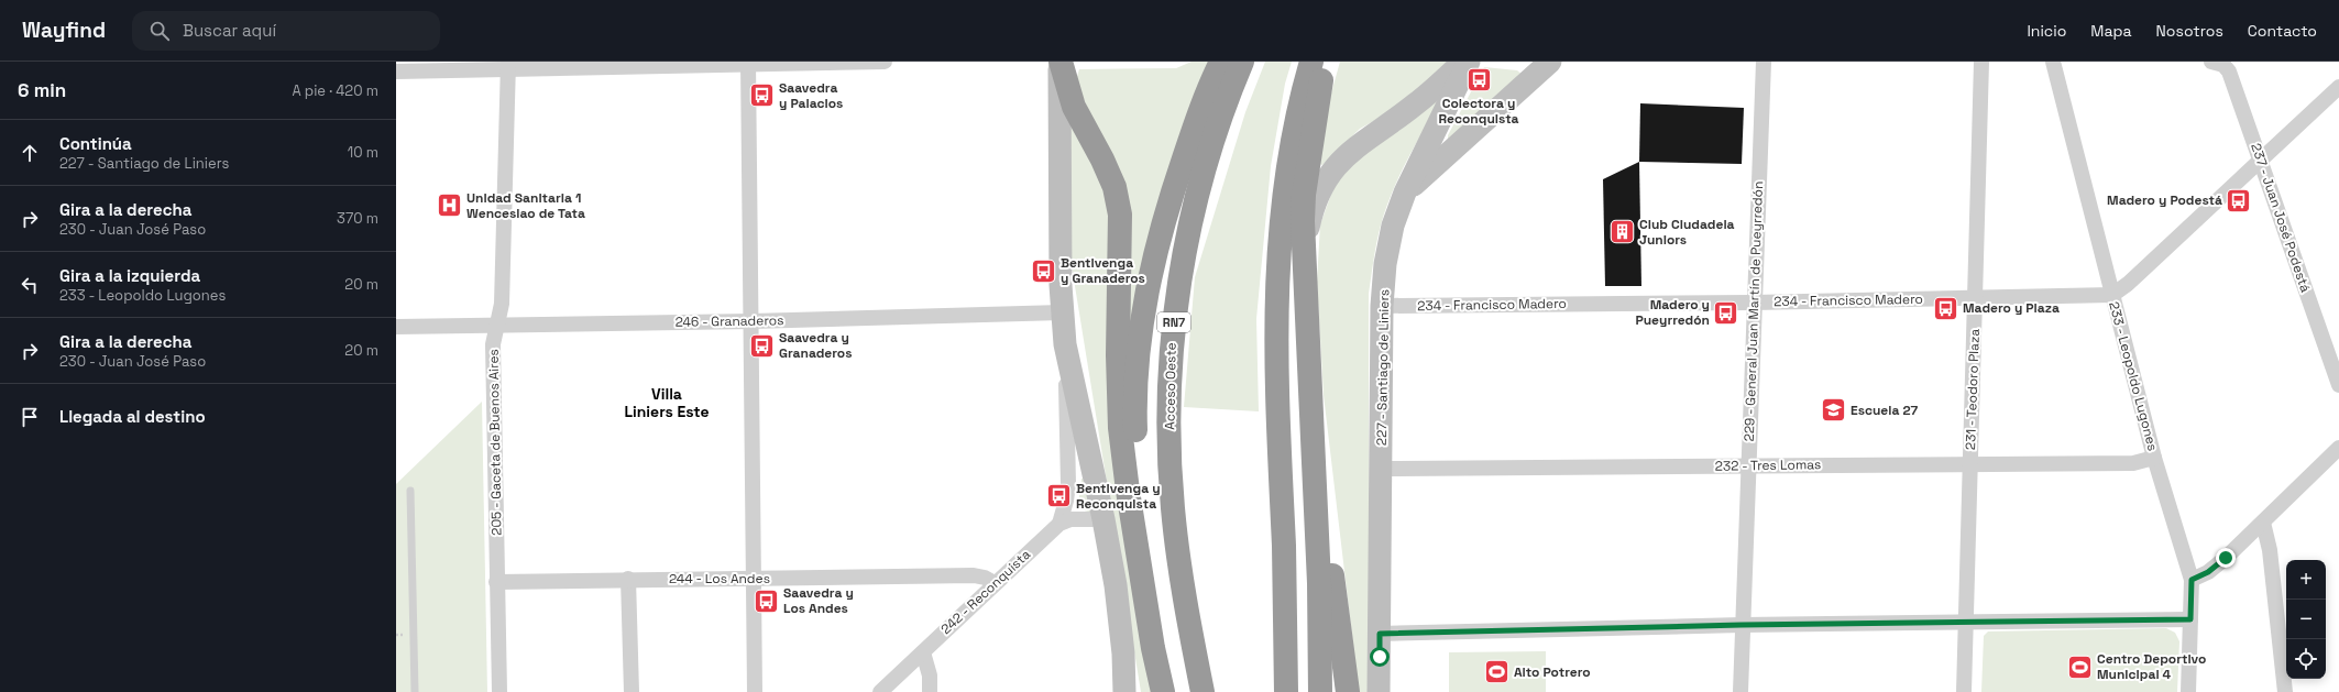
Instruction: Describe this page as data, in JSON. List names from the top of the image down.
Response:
{
  "streets": {
    "highway": ["RN7", "Acceso Oeste"],
    "main road": ["227 - Santiago de Liniers"],
    "street": [
      "237 - Juan José Podestá",
      "234 - Francisco Madero",
      "229 - General Juan Martín de Pueyrredón",
      "246 - Granaderos",
      "233 - Leopoldo Lugones",
      "231 - Teodoro Plaza",
      "205 - Gaceta de Buenos Aires",
      "232 - Tres Lomas",
      "244 - Los Andes",
      "242 - Reconquista"
    ]
  },
  "crossings": [
    ["234 - Francisco Madero", "229 - General Juan Martín de Pueyrredón"],
    ["234 - Francisco Madero", "227 - Santiago de Liniers"],
    ["234 - Francisco Madero", "233 - Leopoldo Lugones"],
    ["234 - Francisco Madero", "231 - Teodoro Plaza"],
    ["229 - General Juan Martín de Pueyrredón", "232 - Tres Lomas"],
    ["246 - Granaderos", "205 - Gaceta de Buenos Aires"],
    ["227 - Santiago de Liniers", "232 - Tres Lomas"],
    ["233 - Leopoldo Lugones", "232 - Tres Lomas"],
    ["231 - Teodoro Plaza", "232 - Tres Lomas"],
    ["205 - Gaceta de Buenos Aires", "244 - Los Andes"],
    ["244 - Los Andes", "242 - Reconquista"]
  ],
  "districts": ["Villa Liniers Este"],
  "places": {
    "bus stop": [
      "Colectora y Reconquista",
      "Saavedra y Palacios",
      "Madero y Podestá",
      "Bentivenga y Granaderos",
      "Madero y Plaza",
      "Madero y Pueyrredón",
      "Saavedra y Granaderos",
      "Bentivenga y Reconquista",
      "Saavedra y Los Andes"
    ],
    "hospital": ["Unidad Sanitaria 1 Wenceslao de Tata"],
    "building": ["Club Ciudadela Juniors"],
    "school or university": ["Escuela 27"],
    "sports": ["Centro Deportivo Municipal 4", "Alto Potrero"]
  },
  "page": {
    "header": "Wayfind",
    "search": "Buscar aquí",
    "nav": [
      "Inicio",
      "Mapa",
      "Nosotros",
      "Contacto"
    ],
    "heading": ["6 min", "A pie · 420 m"],
    "list": [
      ["Continúa", "227 - Santiago de Liniers", "10 m"],
      ["Gira a la derecha", "230 - Juan José Paso", "370 m"],
      ["Gira a la izquierda", "233 - Leopoldo Lugones", "20 m"],
      ["Gira a la derecha", "230 - Juan José Paso", "20 m"],
      "Llegada al destino"
    ],
    "map_buttons": ["+", "−"]
  }
}
